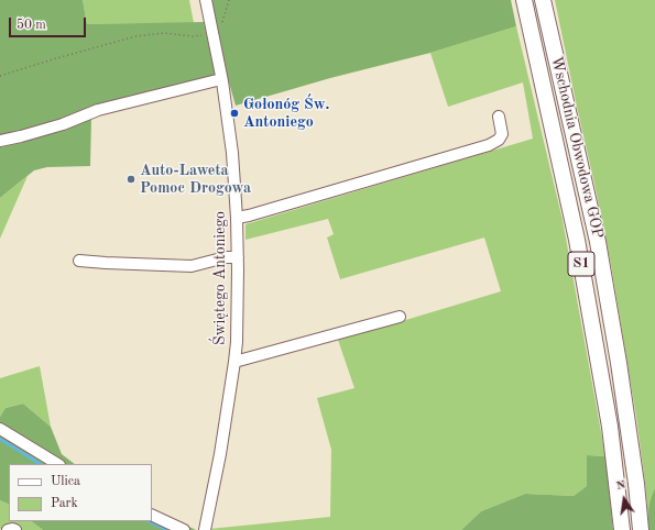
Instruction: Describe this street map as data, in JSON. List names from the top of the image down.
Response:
{
  "streets": {
    "highway": ["Wschodnia Obwodowa GOP", "S1"],
    "street": ["Świętego Antoniego"]
  },
  "places": ["Gołonóg Św. Antoniego", "Auto-Laweta Pomoc Drogowa"],
  "legend": ["Ulica", "Park"],
  "scale_bar": "50 m",
  "north": "top"
}
